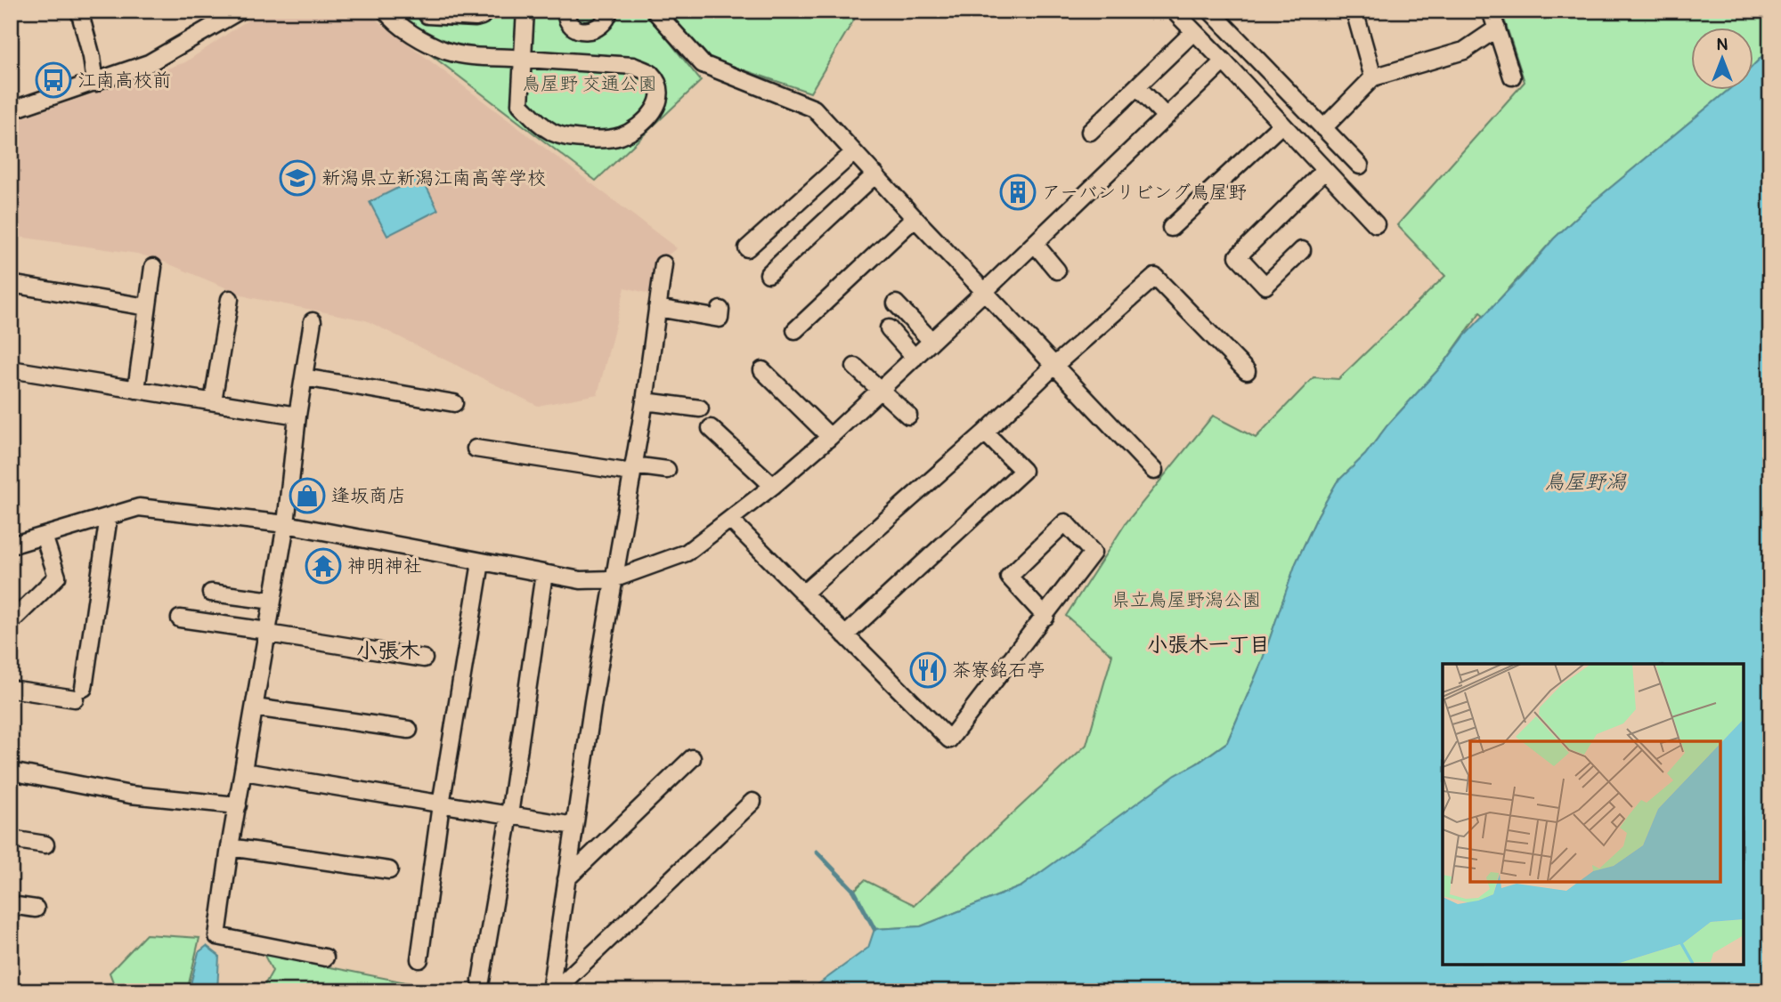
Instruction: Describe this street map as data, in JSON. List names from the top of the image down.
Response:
{
  "districts": ["小張木一丁目", "小張木"],
  "water": ["鳥屋野潟"],
  "parks": ["鳥屋野 交通公園", "県立鳥屋野潟公園"],
  "places": {
    "bus stop": ["江南高校前"],
    "school or university": ["新潟県立新潟江南高等学校"],
    "building": ["アーバンリビング鳥屋野"],
    "shop": ["逢坂商店"],
    "temple": ["神明神社"],
    "restaurant": ["茶寮銘石亭"]
  },
  "north": "top"
}
